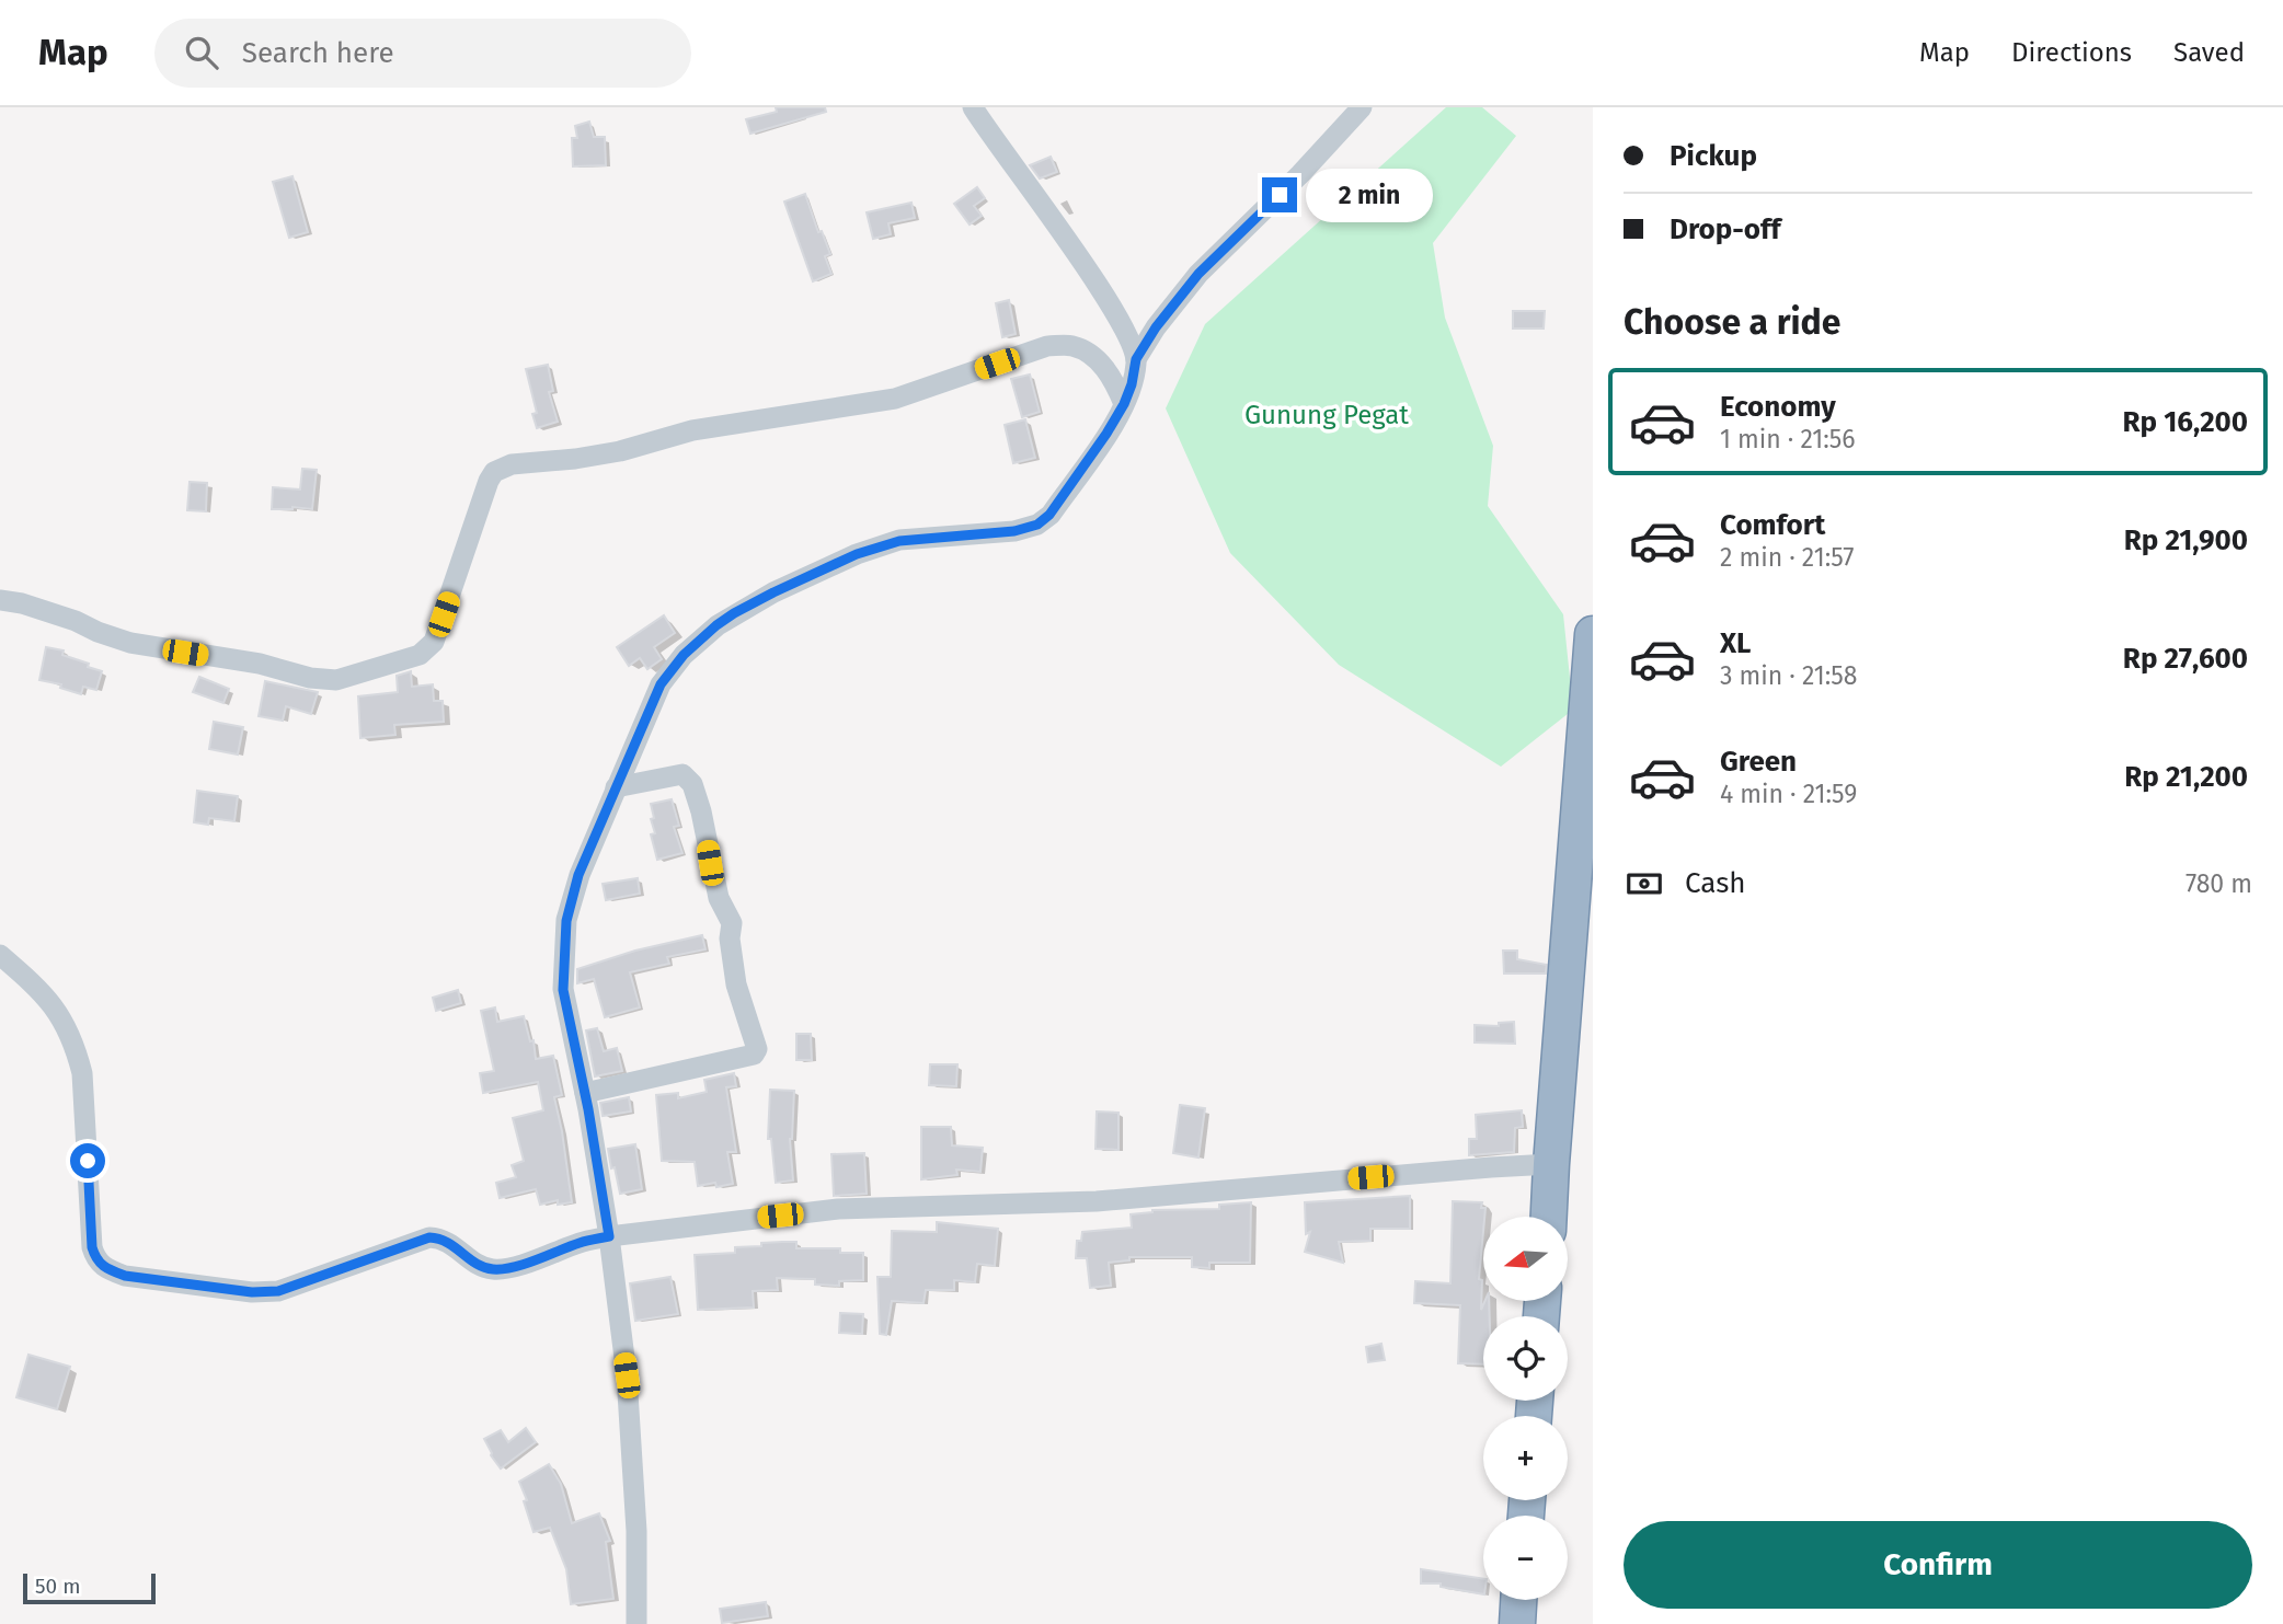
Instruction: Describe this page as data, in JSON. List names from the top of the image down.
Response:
{
  "parks": ["Gunung Pegat"],
  "scale_bar": "50 m",
  "north": "left",
  "page": {
    "header": "Map",
    "search": "Search here",
    "nav": ["Map", "Directions", "Saved"],
    "banner": ["Pickup", "Drop-off"],
    "bubble": "2 min",
    "heading": "Choose a ride",
    "list": [
      {
        "name": "Economy",
        "note": "1 min · 21:56",
        "value": "Rp 16,200"
      },
      {
        "name": "Comfort",
        "note": "2 min · 21:57",
        "value": "Rp 21,900"
      },
      {
        "name": "XL",
        "note": "3 min · 21:58",
        "value": "Rp 27,600"
      },
      {
        "name": "Green",
        "note": "4 min · 21:59",
        "value": "Rp 21,200"
      }
    ],
    "pay": ["Cash", "780 m"],
    "map_buttons": ["+", "−"],
    "buttons": "Confirm",
    "scale": "50 m"
  }
}
